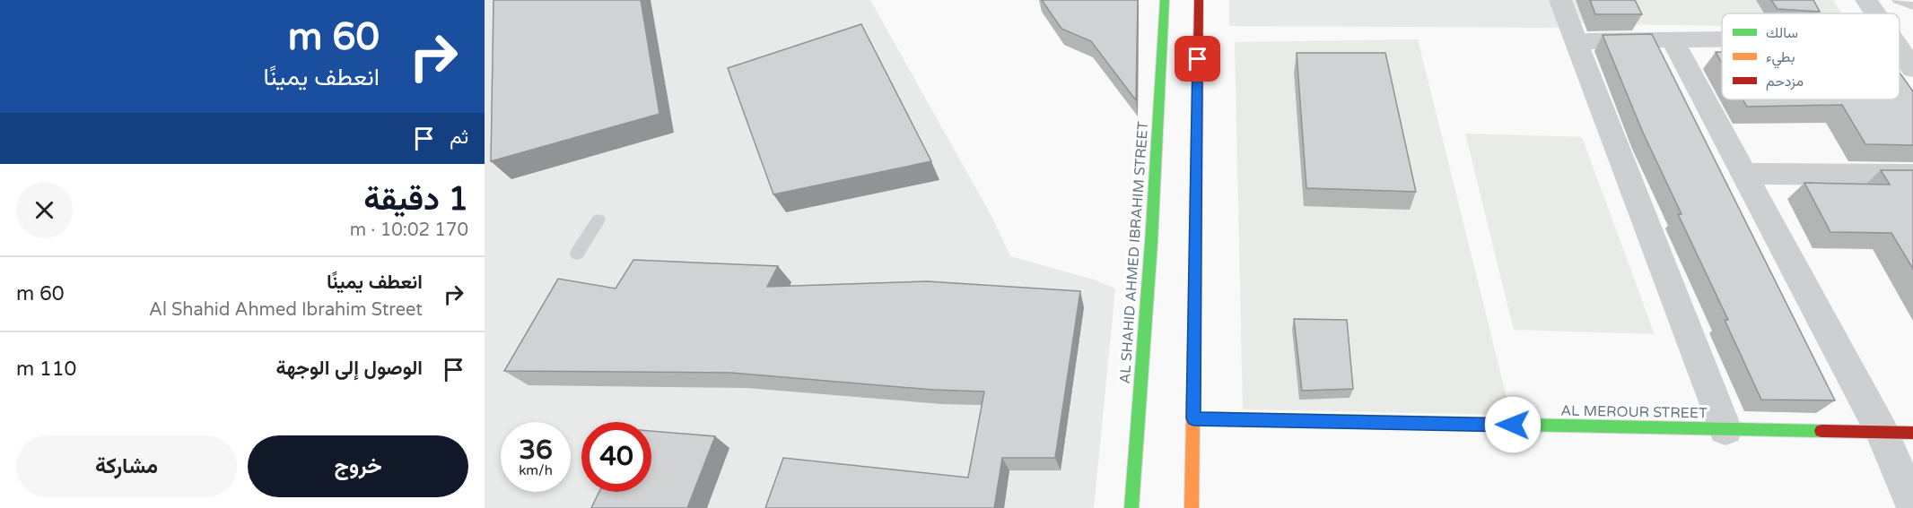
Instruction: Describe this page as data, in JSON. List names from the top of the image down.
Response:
{
  "streets": {
    "main road": ["AL SHAHID AHMED IBRAHIM STREET", "AL MEROUR STREET"]
  },
  "legend": ["سالك", "بطيء", "مزدحم"],
  "page": {
    "turn": ["60 m", "انعطف يمينًا"],
    "then": "ثم",
    "heading": ["1 دقيقة", "170 m · 10:02"],
    "list": [
      {
        "name": "انعطف يمينًا",
        "note": "Al Shahid Ahmed Ibrahim Street",
        "value": "60 m"
      },
      {
        "name": "الوصول إلى الوجهة",
        "value": "110 m"
      }
    ],
    "speed": "36 km/h",
    "limit": "40",
    "buttons": ["خروج", "مشاركة"]
  }
}
